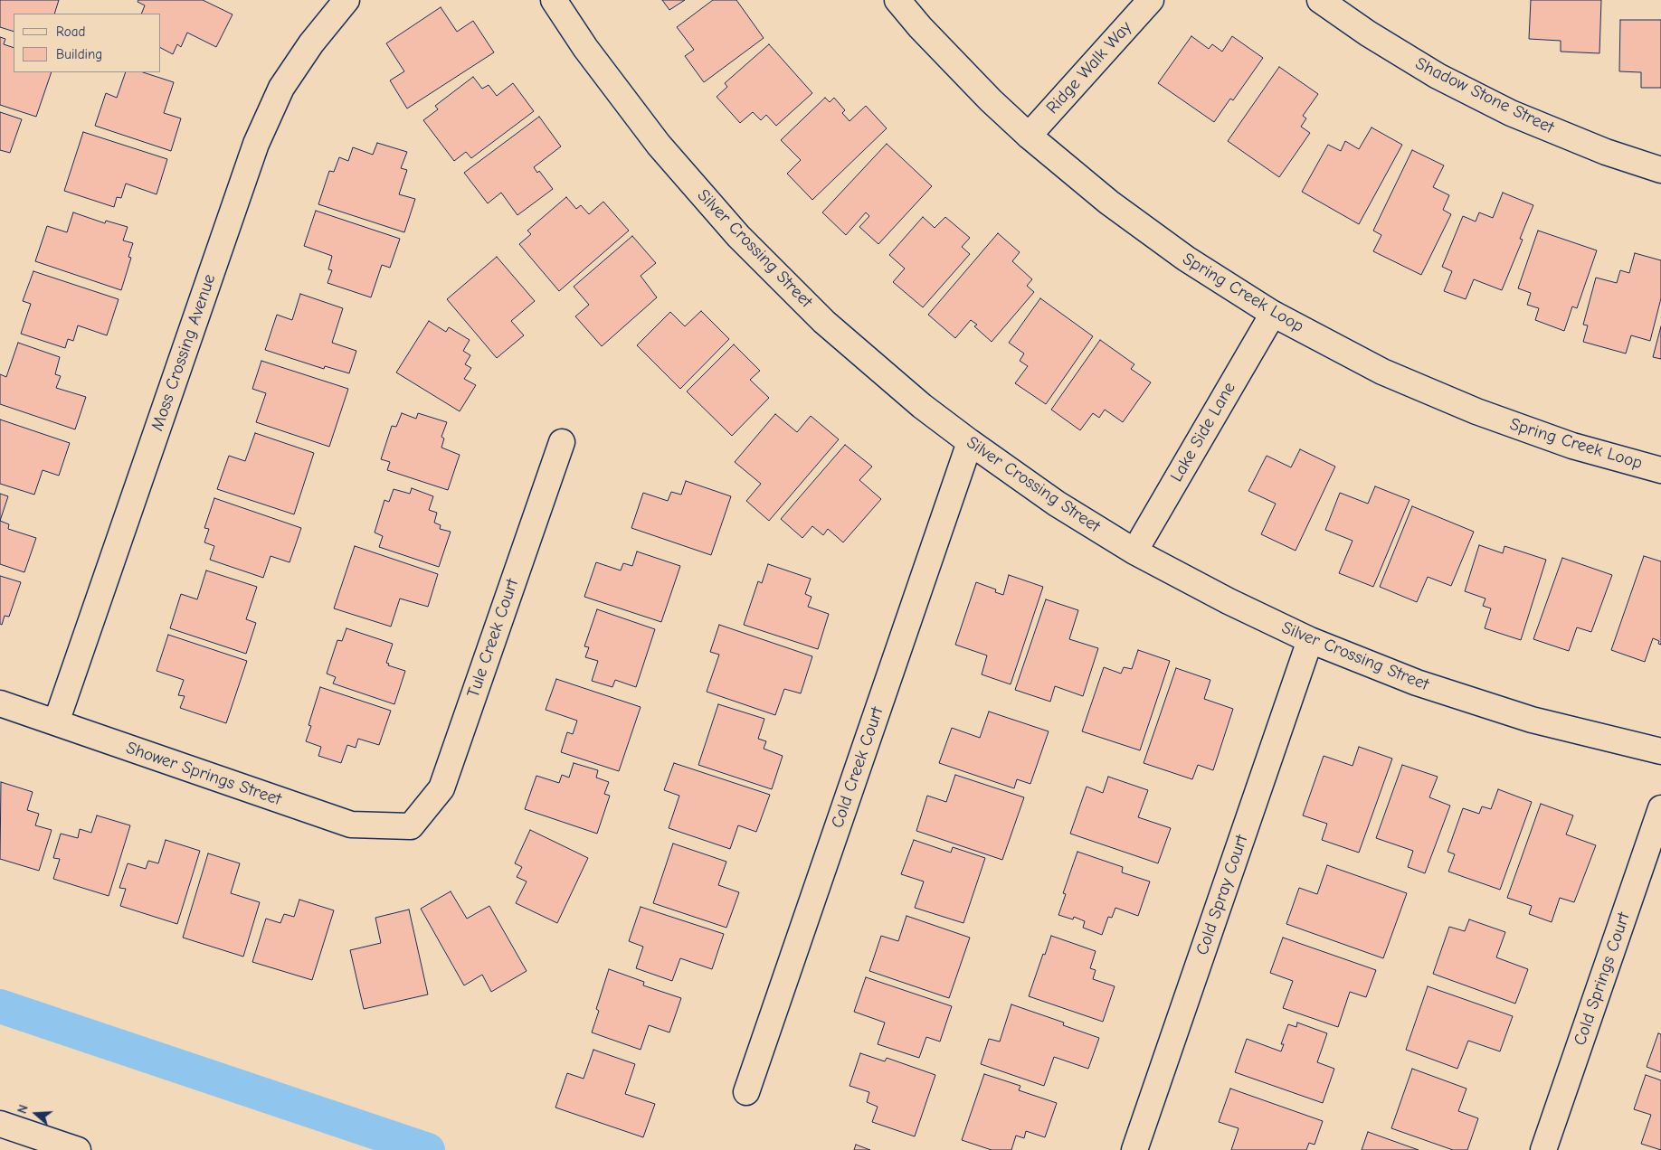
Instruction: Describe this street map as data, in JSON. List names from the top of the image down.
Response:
{
  "streets": {
    "street": [
      "Ridge Walk Way",
      "Shadow Stone Street",
      "Silver Crossing Street",
      "Spring Creek Loop",
      "Moss Crossing Avenue",
      "Lake Side Lane",
      "Tule Creek Court",
      "Cold Creek Court",
      "Shower Springs Street",
      "Cold Spray Court",
      "Cold Springs Court"
    ]
  },
  "crossings": [
    ["Ridge Walk Way", "Spring Creek Loop"],
    ["Silver Crossing Street", "Lake Side Lane"],
    ["Silver Crossing Street", "Cold Creek Court"],
    ["Silver Crossing Street", "Cold Spray Court"],
    ["Spring Creek Loop", "Lake Side Lane"],
    ["Moss Crossing Avenue", "Shower Springs Street"],
    ["Tule Creek Court", "Shower Springs Street"]
  ],
  "legend": ["Road", "Building"],
  "north": "left"
}
